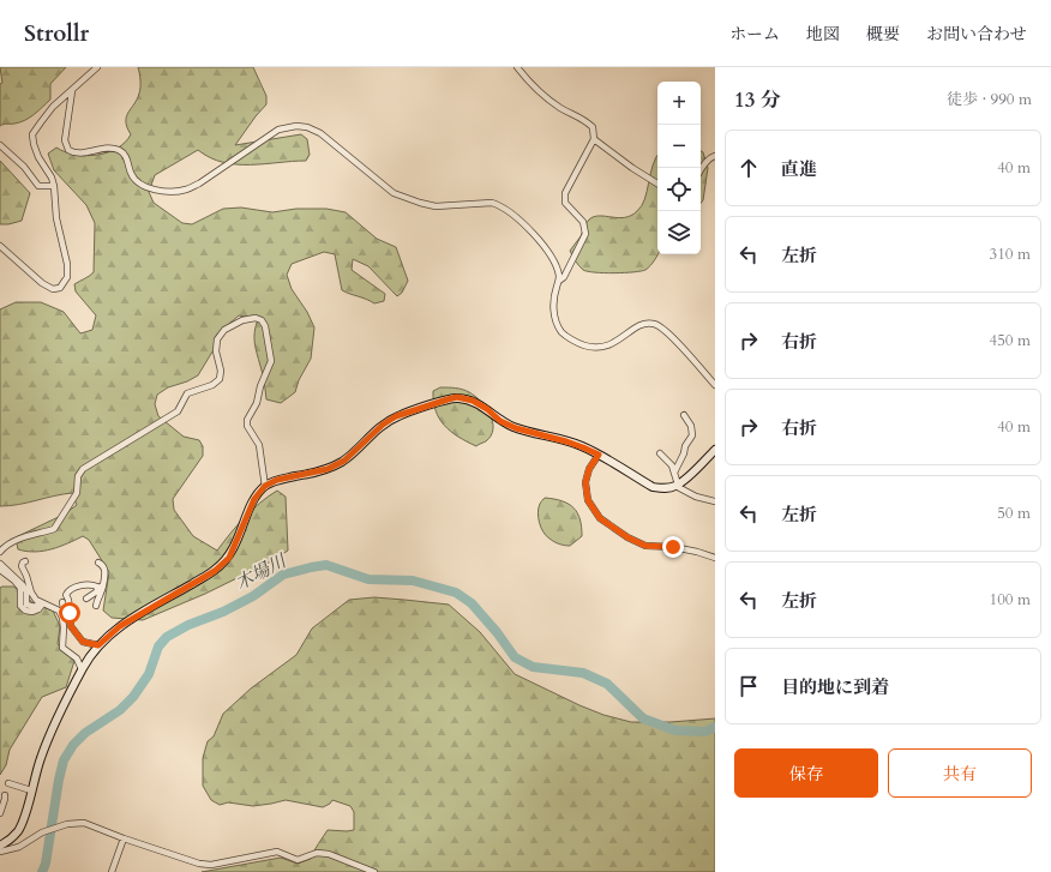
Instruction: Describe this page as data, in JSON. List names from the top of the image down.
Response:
{
  "water": ["木場川"],
  "page": {
    "header": "Strollr",
    "nav": [
      "ホーム",
      "地図",
      "概要",
      "お問い合わせ"
    ],
    "heading": ["13 分", "徒歩 · 990 m"],
    "map_buttons": ["+", "−"],
    "list": [
      ["直進", "40 m"],
      ["左折", "310 m"],
      ["右折", "450 m"],
      ["右折", "40 m"],
      ["左折", "50 m"],
      ["左折", "100 m"],
      "目的地に到着"
    ],
    "buttons": ["保存", "共有"]
  }
}
